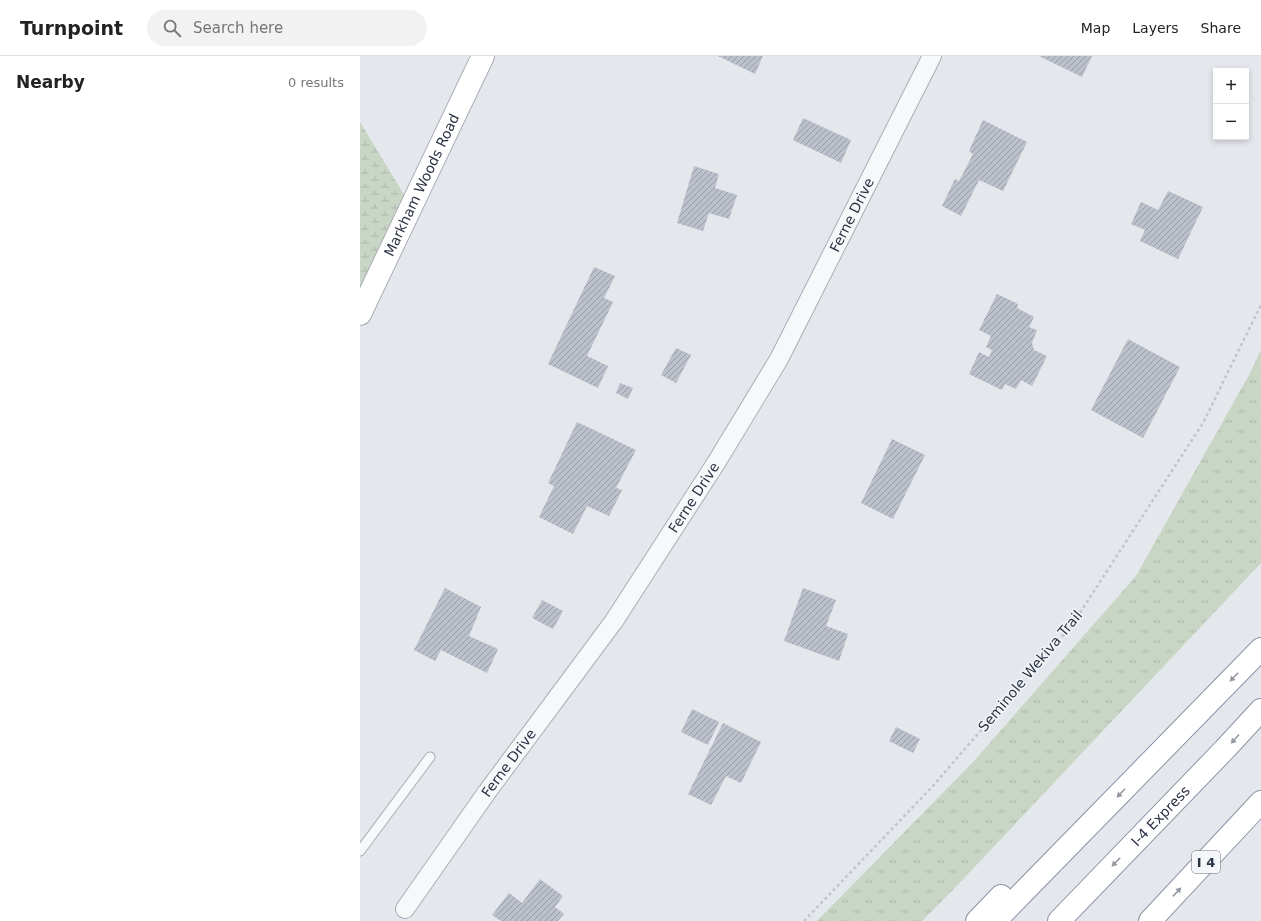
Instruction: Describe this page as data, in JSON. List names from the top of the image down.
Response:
{
  "streets": {
    "main road": ["Markham Woods Road", "I-4 Express", "I 4"],
    "street": ["Ferne Drive"],
    "path": ["Seminole Wekiva Trail"]
  },
  "page": {
    "header": "Turnpoint",
    "search": "Search here",
    "nav": ["Map", "Layers", "Share"],
    "heading": ["Nearby", "0 results"],
    "map_buttons": ["+", "−"]
  }
}
